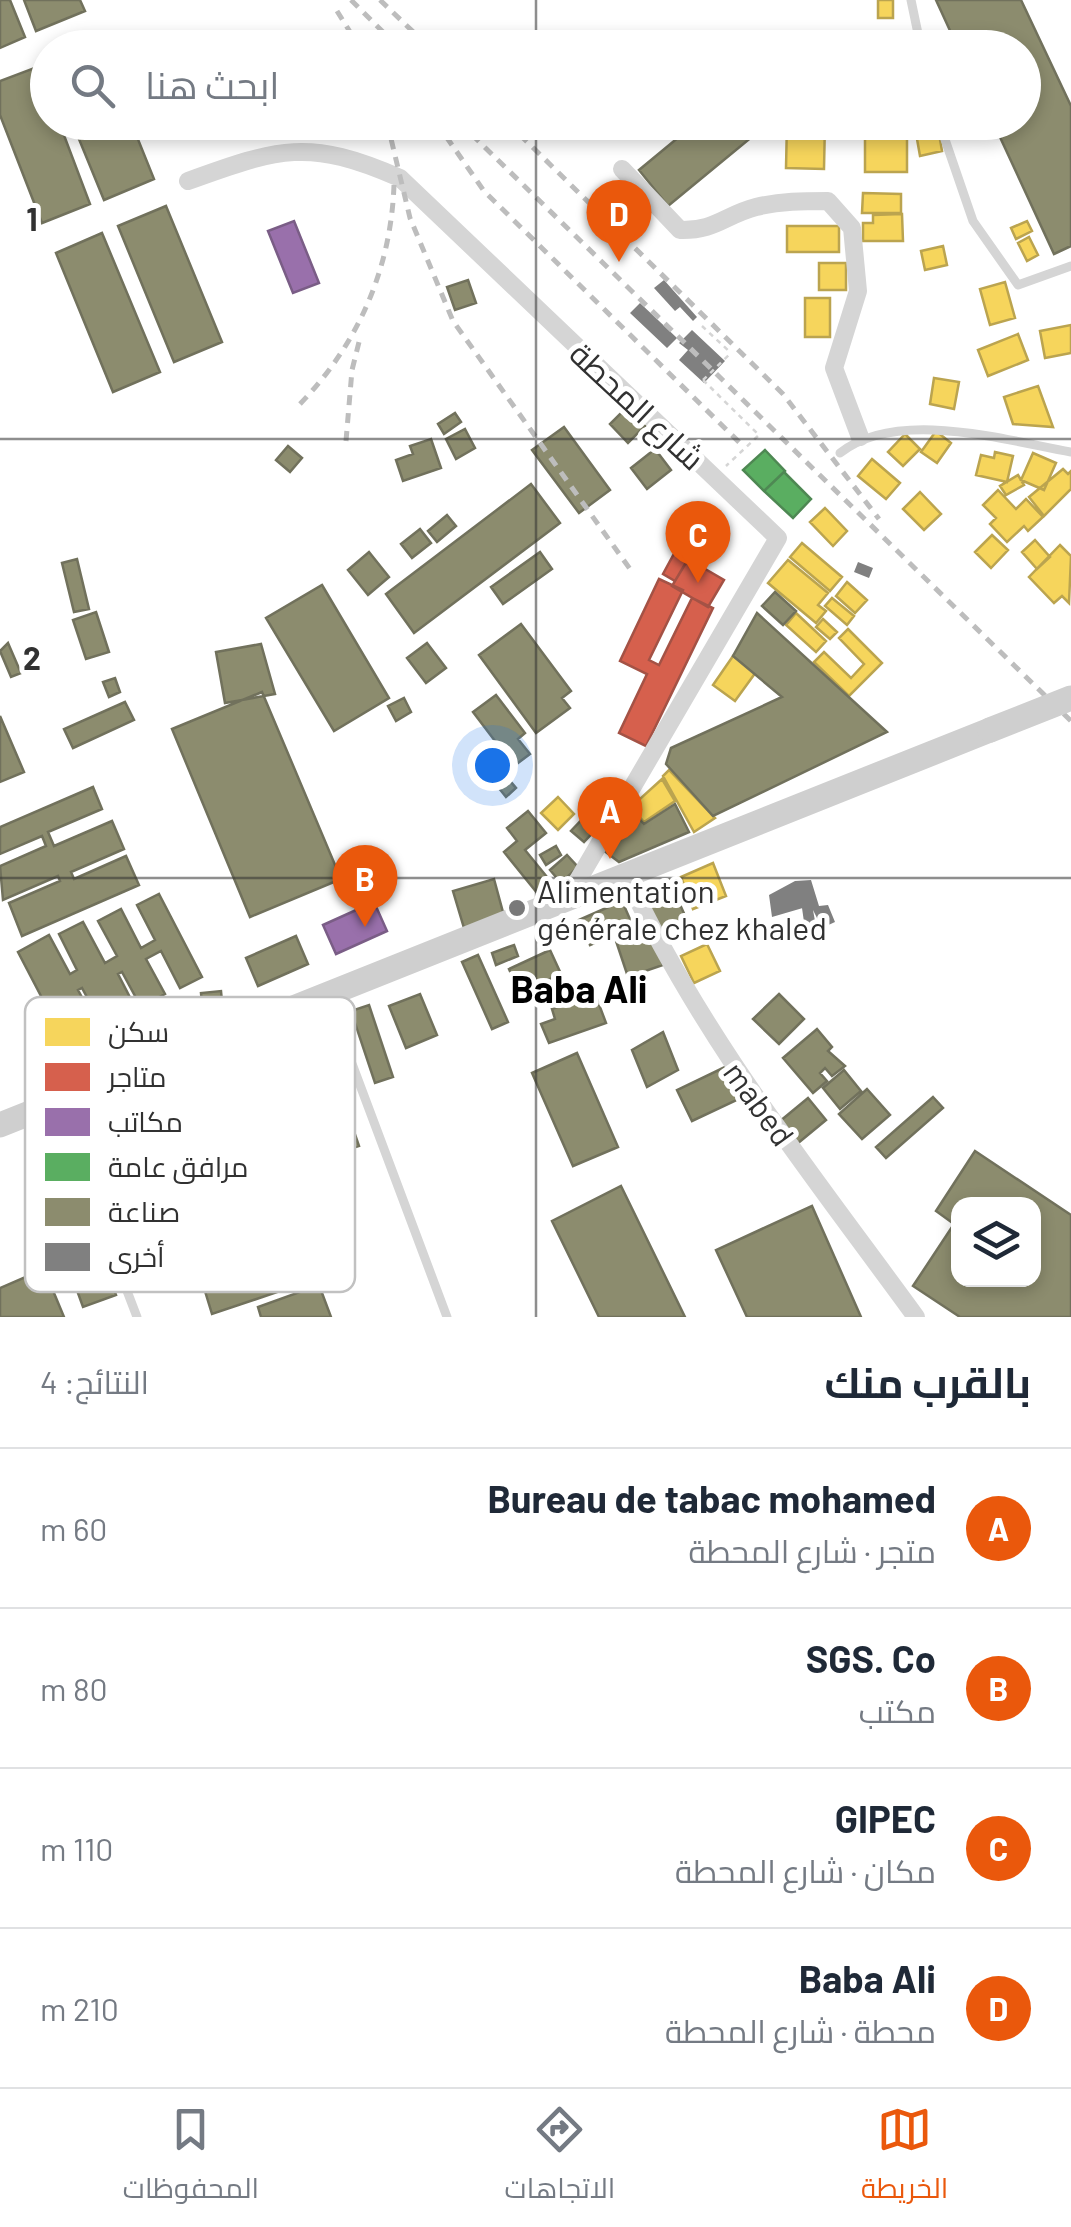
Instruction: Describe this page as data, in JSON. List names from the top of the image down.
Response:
{
  "streets": {
    "street": ["شارع المحطة", "mabed"]
  },
  "districts": ["Baba Ali"],
  "places": ["Alimentation générale chez khaled"],
  "legend": [
    "سكن",
    "متاجر",
    "مكاتب",
    "مرافق عامة",
    "صناعة",
    "أخرى"
  ],
  "page": {
    "search": "ابحث هنا",
    "pins": [
      "D",
      "C",
      "A",
      "B"
    ],
    "heading": ["بالقرب منك", "النتائج: 4"],
    "list": [
      {
        "mark": "A",
        "name": "Bureau de tabac mohamed",
        "note": "متجر · شارع المحطة",
        "value": "60 m"
      },
      {
        "mark": "B",
        "name": "SGS. Co",
        "note": "مكتب",
        "value": "80 m"
      },
      {
        "mark": "C",
        "name": "GIPEC",
        "note": "مكان · شارع المحطة",
        "value": "110 m"
      },
      {
        "mark": "D",
        "name": "Baba Ali",
        "note": "محطة · شارع المحطة",
        "value": "210 m"
      }
    ],
    "nav": ["الخريطة", "الاتجاهات", "المحفوظات"]
  },
  "grid": {
    "rows": ["1", "2"]
  }
}
